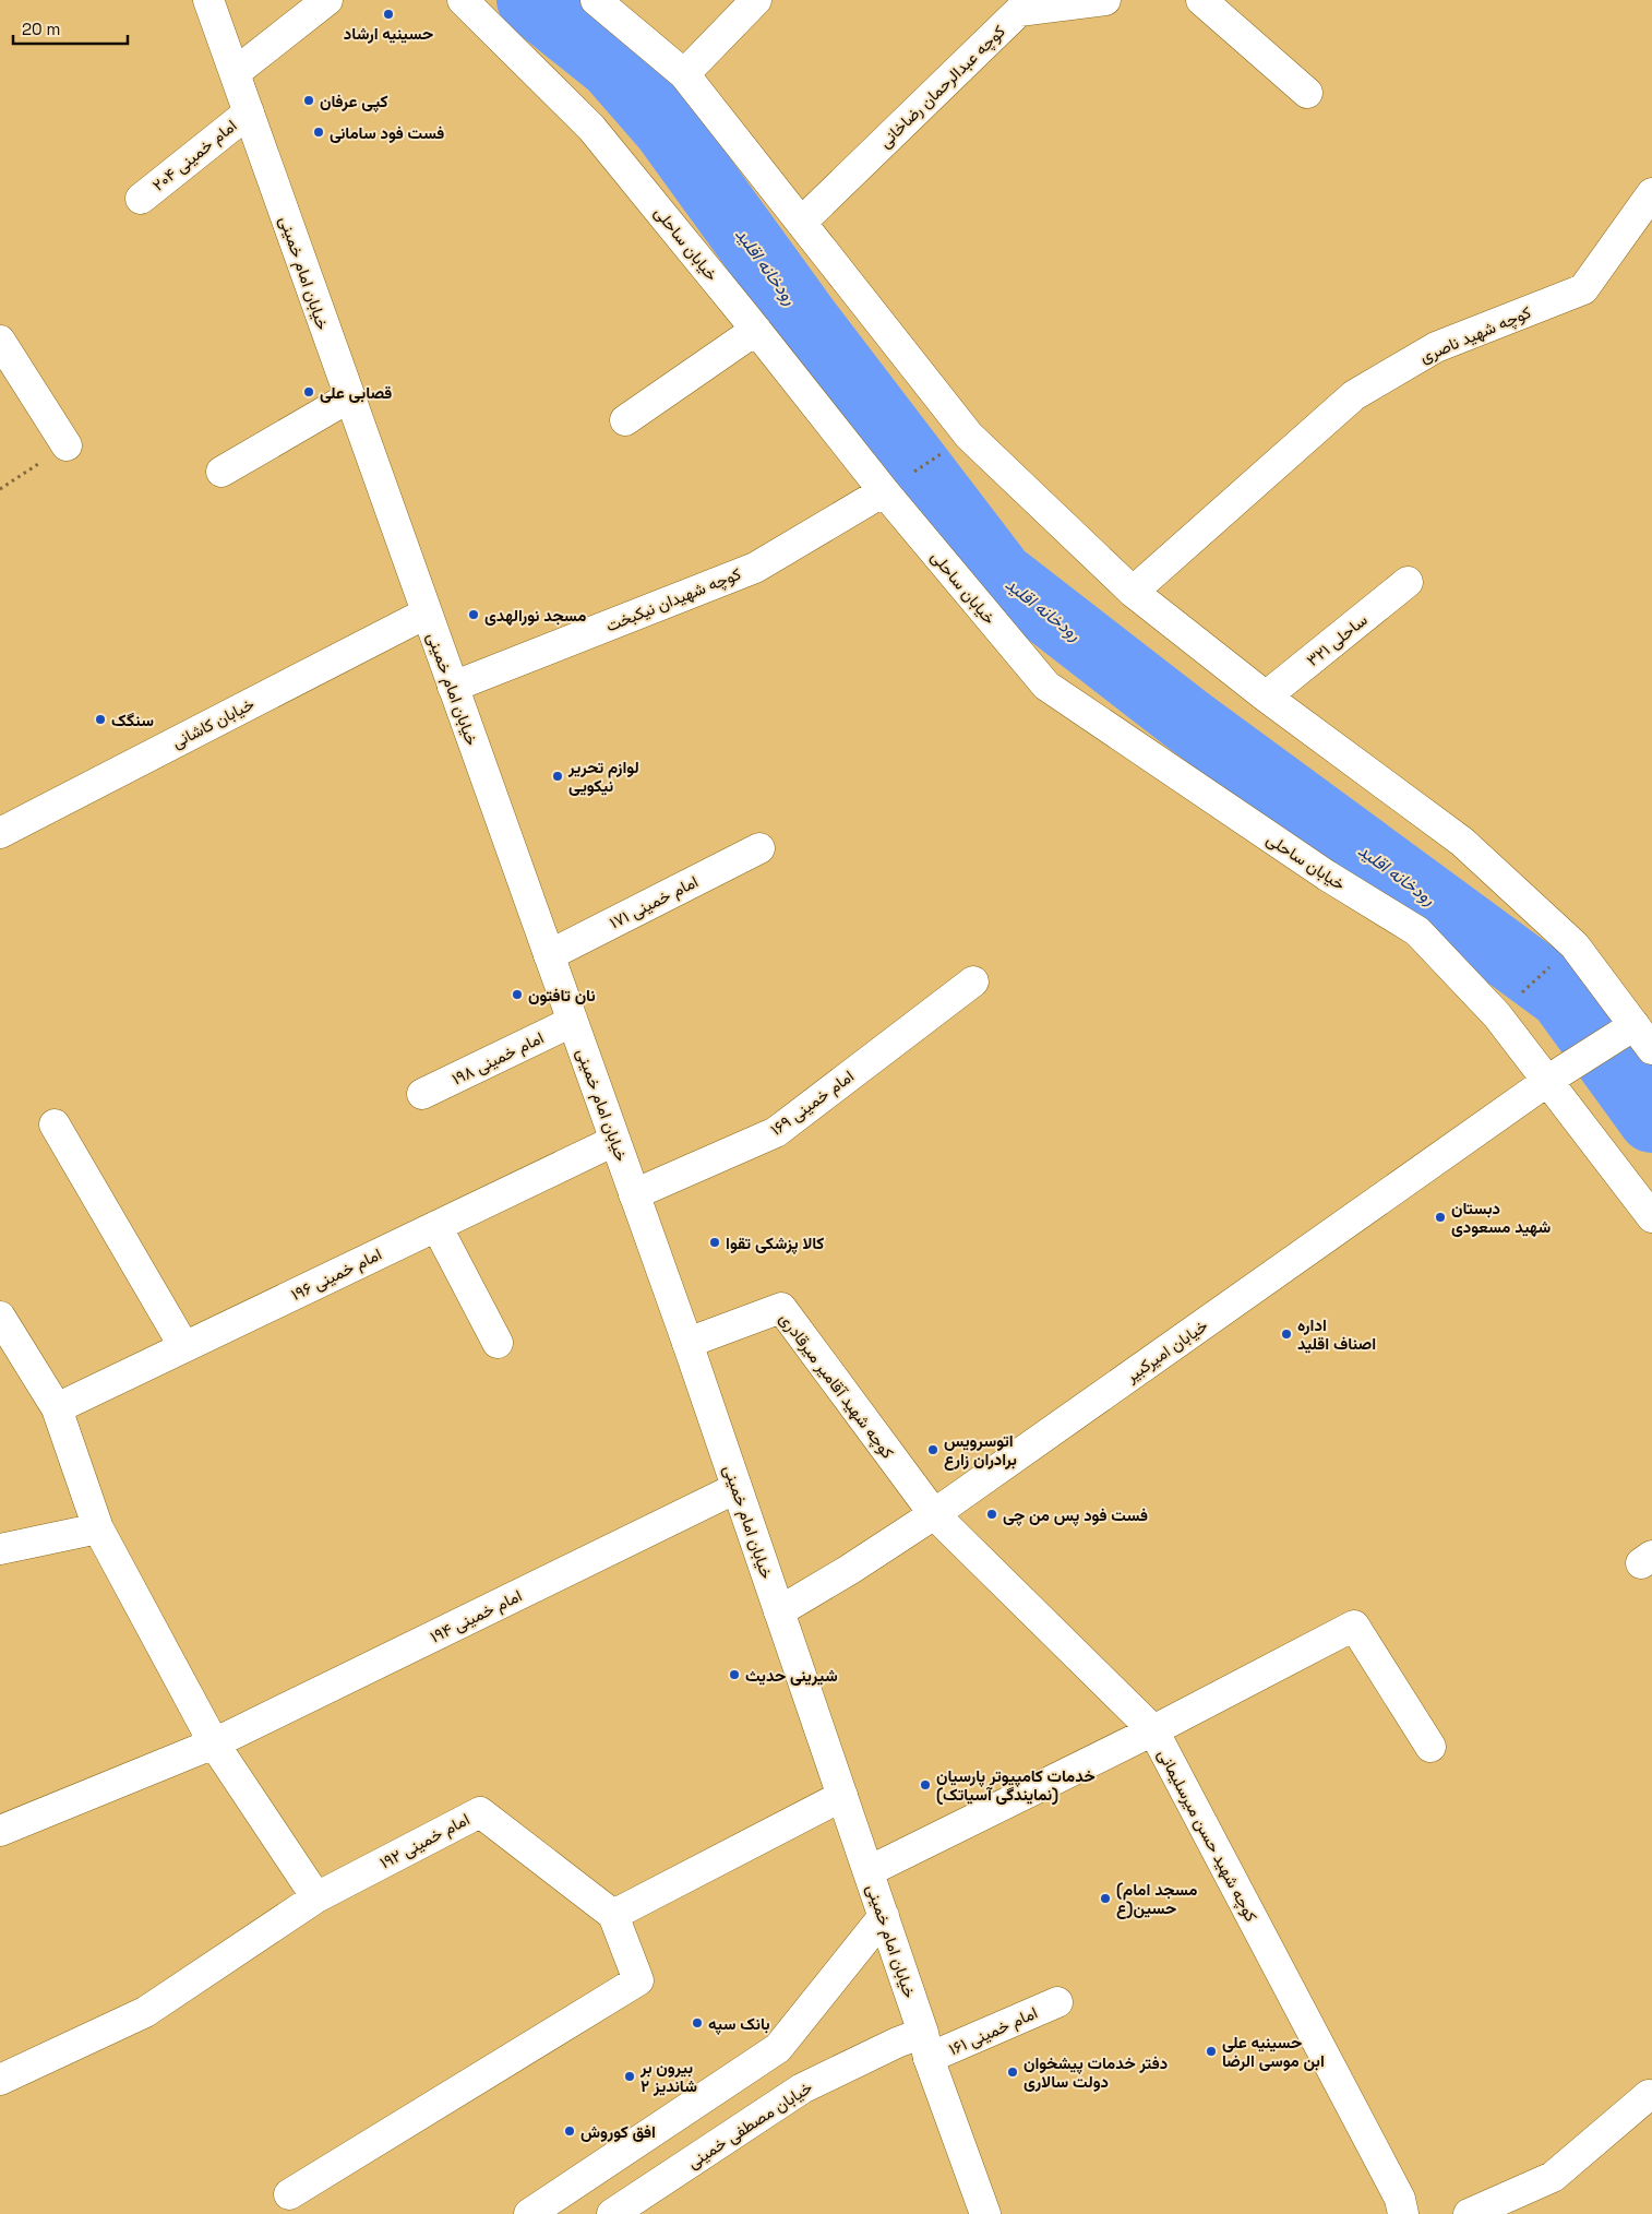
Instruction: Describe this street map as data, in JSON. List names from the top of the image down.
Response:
{
  "streets": {
    "street": [
      "کوچه عبدالرحمان رضاخانی",
      "امام خمینی ۲۰۴",
      "خیابان ساحلی",
      "خیابان امام خمینی",
      "کوچه شهید ناصری",
      "کوچه شهیدان نیکبخت",
      "ساحلی ۳۲۱",
      "خیابان کاشانی",
      "امام خمینی ۱۷۱",
      "امام خمینی ۱۹۸",
      "امام خمینی ۱۶۹",
      "امام خمینی ۱۹۶",
      "خیابان امیرکبیر",
      "کوچه شهید آقامیر میرقادری",
      "امام خمینی ۱۹۴",
      "کوچه شهید حسن میرسلیمانی",
      "امام خمینی ۱۹۲",
      "امام خمینی ۱۶۱",
      "خیابان مصطفی خمینی"
    ]
  },
  "crossings": [
    ["امام خمینی ۲۰۴", "خیابان امام خمینی"],
    ["خیابان ساحلی", "کوچه شهیدان نیکبخت"],
    ["خیابان ساحلی", "خیابان امیرکبیر"],
    ["خیابان امام خمینی", "کوچه شهیدان نیکبخت"],
    ["خیابان امام خمینی", "خیابان کاشانی"],
    ["خیابان امام خمینی", "امام خمینی ۱۷۱"],
    ["خیابان امام خمینی", "امام خمینی ۱۹۸"],
    ["خیابان امام خمینی", "امام خمینی ۱۶۹"],
    ["خیابان امام خمینی", "امام خمینی ۱۹۶"],
    ["خیابان امام خمینی", "خیابان امیرکبیر"],
    ["خیابان امام خمینی", "کوچه شهید آقامیر میرقادری"],
    ["خیابان امام خمینی", "امام خمینی ۱۹۴"],
    ["خیابان امام خمینی", "امام خمینی ۱۶۱"],
    ["خیابان امام خمینی", "خیابان مصطفی خمینی"],
    ["خیابان امیرکبیر", "کوچه شهید آقامیر میرقادری"],
    ["خیابان امیرکبیر", "کوچه شهید حسن میرسلیمانی"],
    ["کوچه شهید آقامیر میرقادری", "کوچه شهید حسن میرسلیمانی"],
    ["امام خمینی ۱۶۱", "خیابان مصطفی خمینی"]
  ],
  "water": ["رودخانه اقلید"],
  "places": [
    "حسینیه ارشاد",
    "کپی عرفان",
    "فست فود سامانی",
    "قصابی علی",
    "مسجد نورالهدی",
    "سنگک",
    "لوازم تحریر نیکویی",
    "نان تافتون",
    "دبستان شهید مسعودی",
    "کالا پزشکی تقوا",
    "اداره اصناف اقلید",
    "اتوسرویس برادران زارع",
    "فست فود پس من چی",
    "شیرینی حدیث",
    "خدمات کامپیوتر پارسیان (نمایندگی آسیاتک)",
    "(مسجد امام حسین(ع",
    "بانک سپه",
    "حسینیه علی ابن موسی الرضا",
    "دفتر خدمات پیشخوان دولت سالاری",
    "بیرون بر شاندیز ۲",
    "افق کوروش"
  ],
  "scale_bar": "20 m"
}
